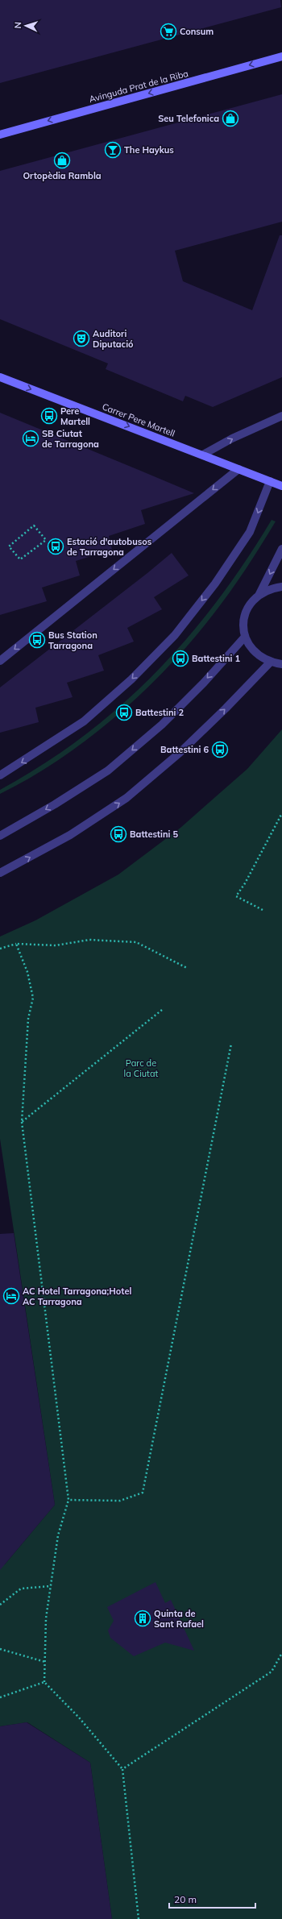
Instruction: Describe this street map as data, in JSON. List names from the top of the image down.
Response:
{
  "streets": {
    "street": ["Avinguda Prat de la Riba", "Carrer Pere Martell"]
  },
  "one_way": ["Avinguda Prat de la Riba", "Carrer Pere Martell"],
  "parks": ["Parc de la Ciutat"],
  "places": {
    "supermarket": ["Consum"],
    "shop": ["Seu Telefonica", "Ortopèdia Rambla"],
    "bar": ["The Haykus"],
    "theatre": ["Auditori Diputació"],
    "bus stop": [
      "Pere Martell",
      "Estació d'autobusos de Tarragona",
      "Bus Station Tarragona",
      "Battestini 1",
      "Battestini 2",
      "Battestini 6",
      "Battestini 5"
    ],
    "hotel": ["SB Ciutat de Tarragona", "AC Hotel Tarragona;Hotel AC Tarragona"],
    "building": ["Quinta de Sant Rafael"]
  },
  "scale_bar": "20 m",
  "north": "left"
}
